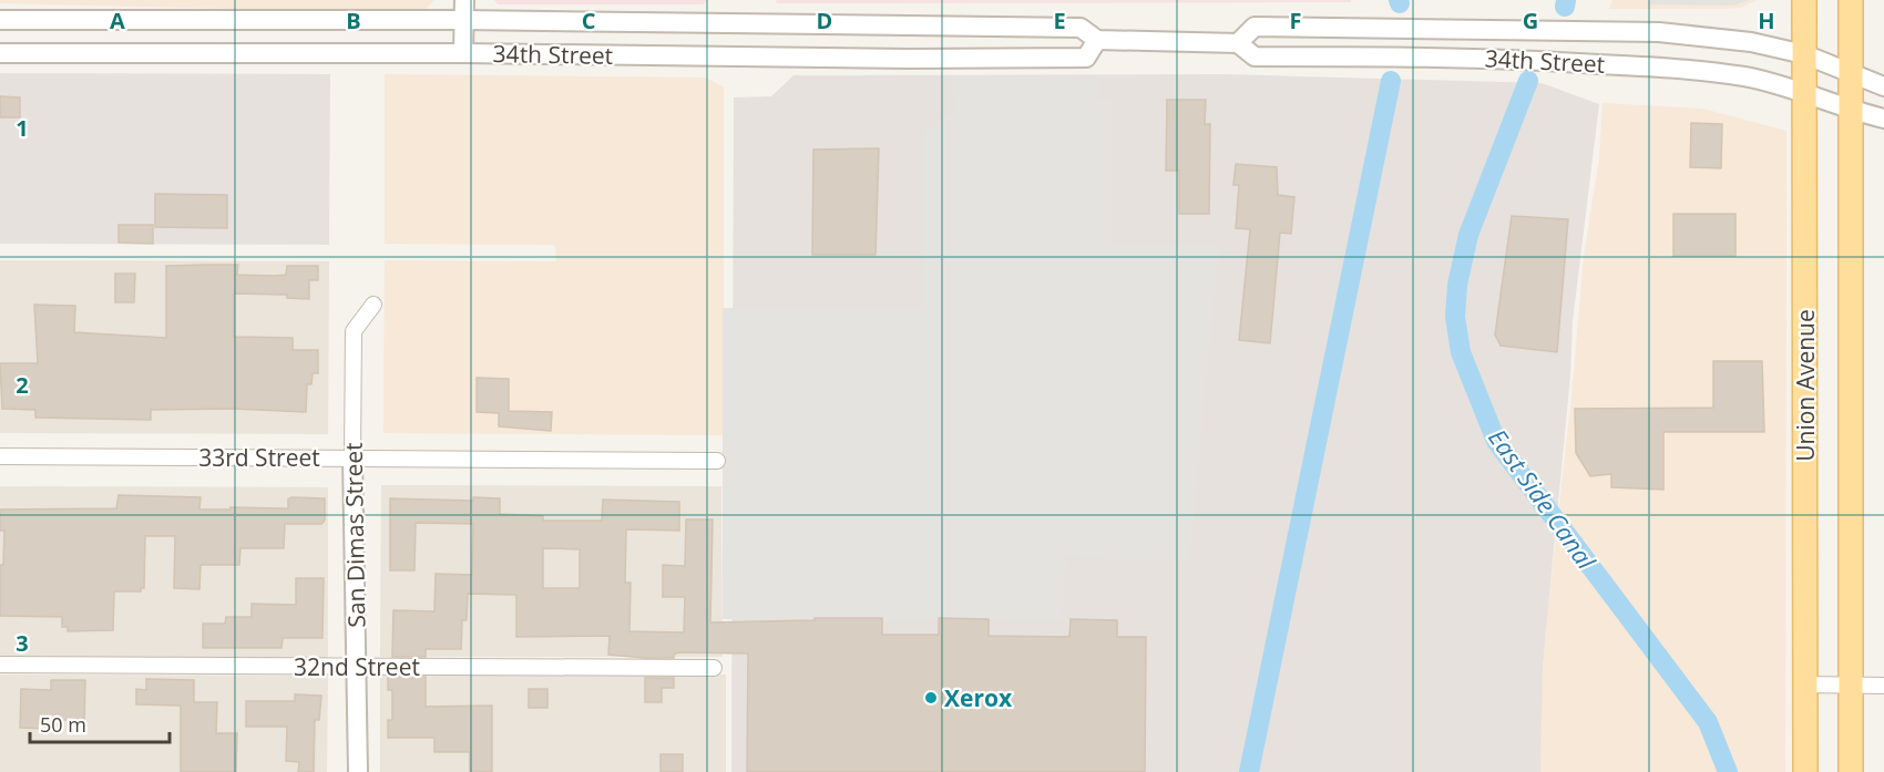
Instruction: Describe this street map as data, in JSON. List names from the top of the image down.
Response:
{
  "streets": {
    "main road": ["Union Avenue"],
    "street": [
      "34th Street",
      "33rd Street",
      "San Dimas Street",
      "32nd Street"
    ]
  },
  "crossings": [
    ["34th Street", "Union Avenue"],
    ["33rd Street", "San Dimas Street"],
    ["San Dimas Street", "32nd Street"]
  ],
  "water": ["East Side Canal"],
  "places": ["Xerox"],
  "scale_bar": "50 m",
  "grid": {
    "columns": [
      "A",
      "B",
      "C",
      "D",
      "E",
      "F",
      "G",
      "H"
    ],
    "rows": ["1", "2", "3"]
  }
}
